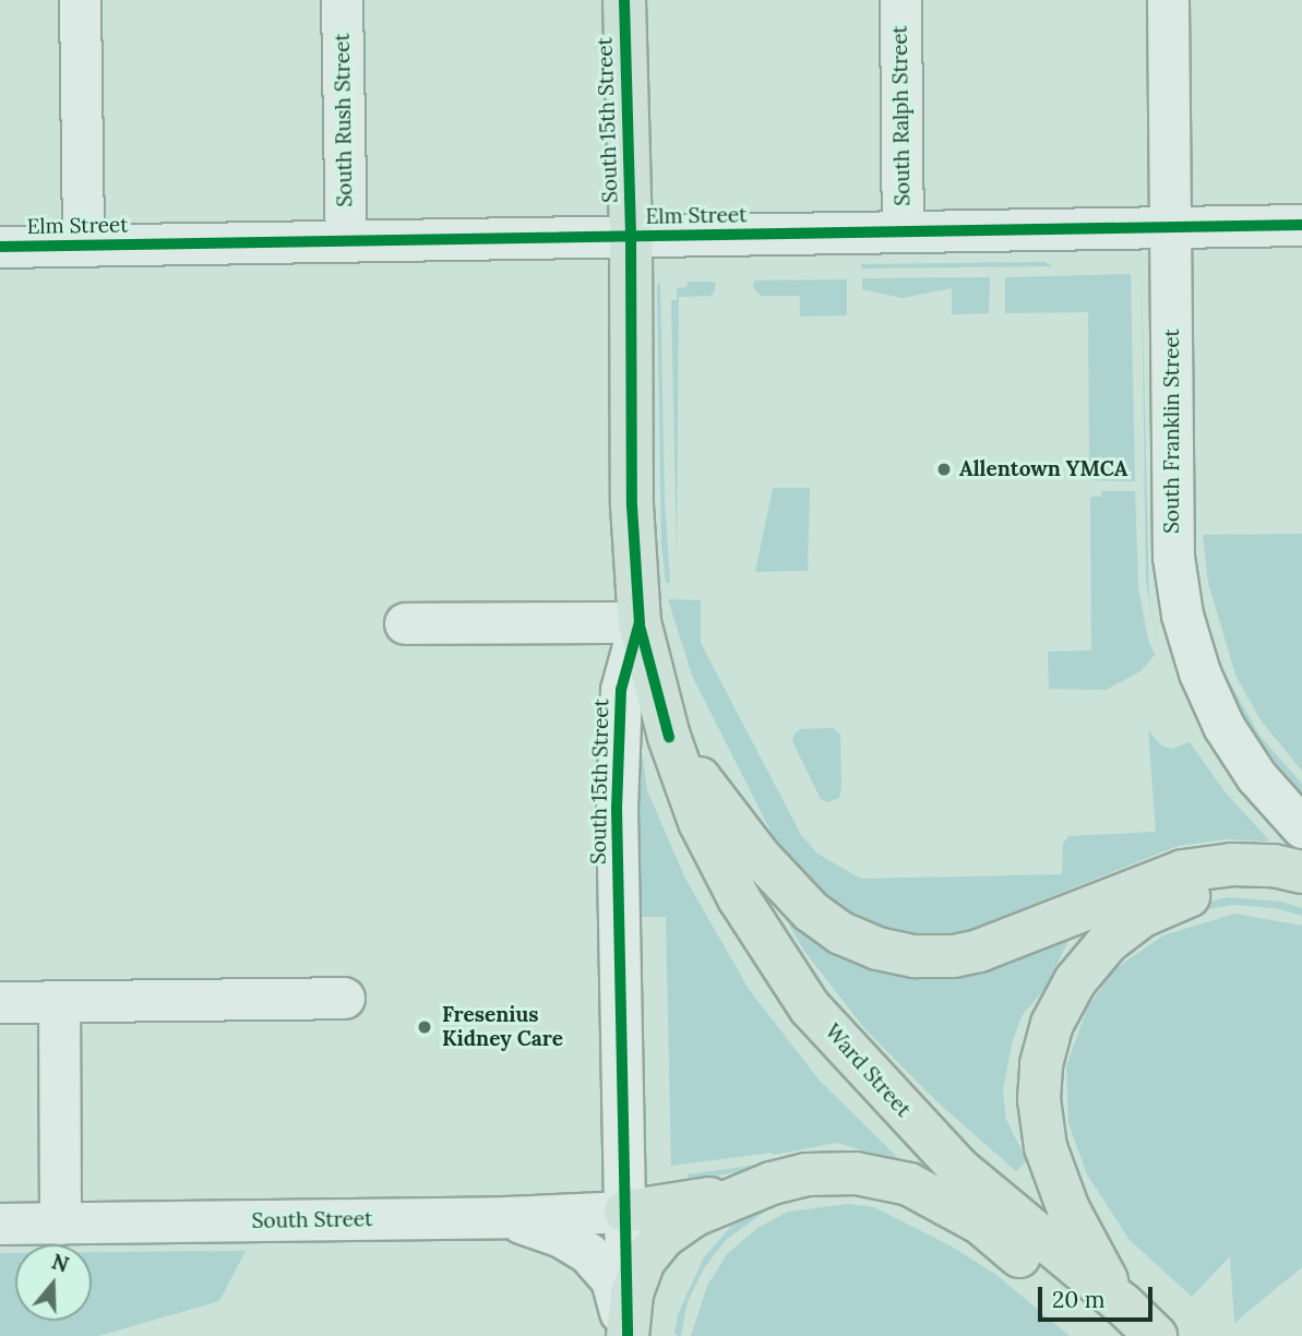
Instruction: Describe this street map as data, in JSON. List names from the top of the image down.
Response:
{
  "streets": {
    "main road": ["South 15th Street", "Ward Street"],
    "street": [
      "South Ralph Street",
      "South Rush Street",
      "Elm Street",
      "South Franklin Street",
      "South Street"
    ]
  },
  "crossings": [
    ["South Ralph Street", "Elm Street"],
    ["South Rush Street", "Elm Street"],
    ["South 15th Street", "Elm Street"],
    ["South 15th Street", "Ward Street"],
    ["South 15th Street", "South Street"],
    ["Elm Street", "South Franklin Street"]
  ],
  "places": ["Allentown YMCA", "Fresenius Kidney Care"],
  "scale_bar": "20 m",
  "north": "top"
}
